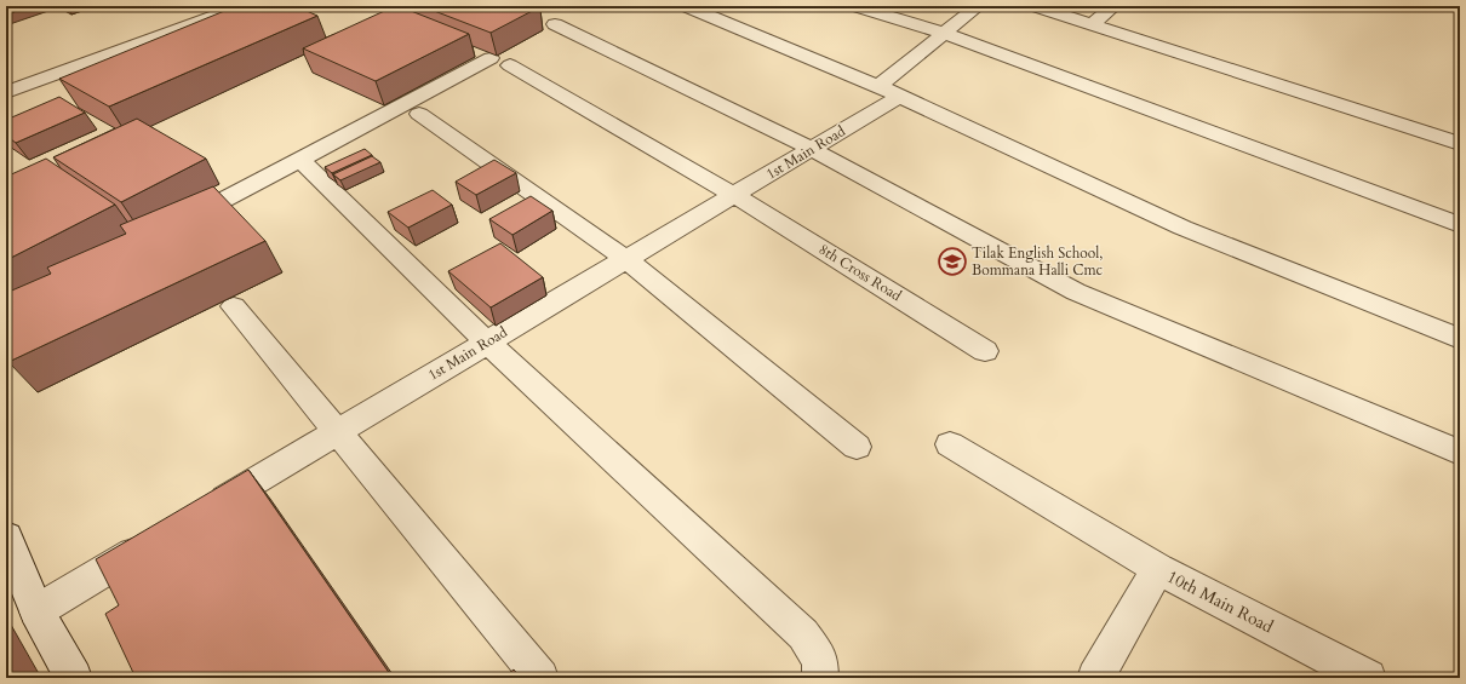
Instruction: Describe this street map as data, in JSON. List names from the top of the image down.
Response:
{
  "streets": {
    "street": ["1st Main Road", "8th Cross Road", "10th Main Road"]
  },
  "crossings": [
    ["1st Main Road", "8th Cross Road"]
  ],
  "places": {
    "school or university": ["Tilak English School, Bommana Halli Cmc"]
  }
}
